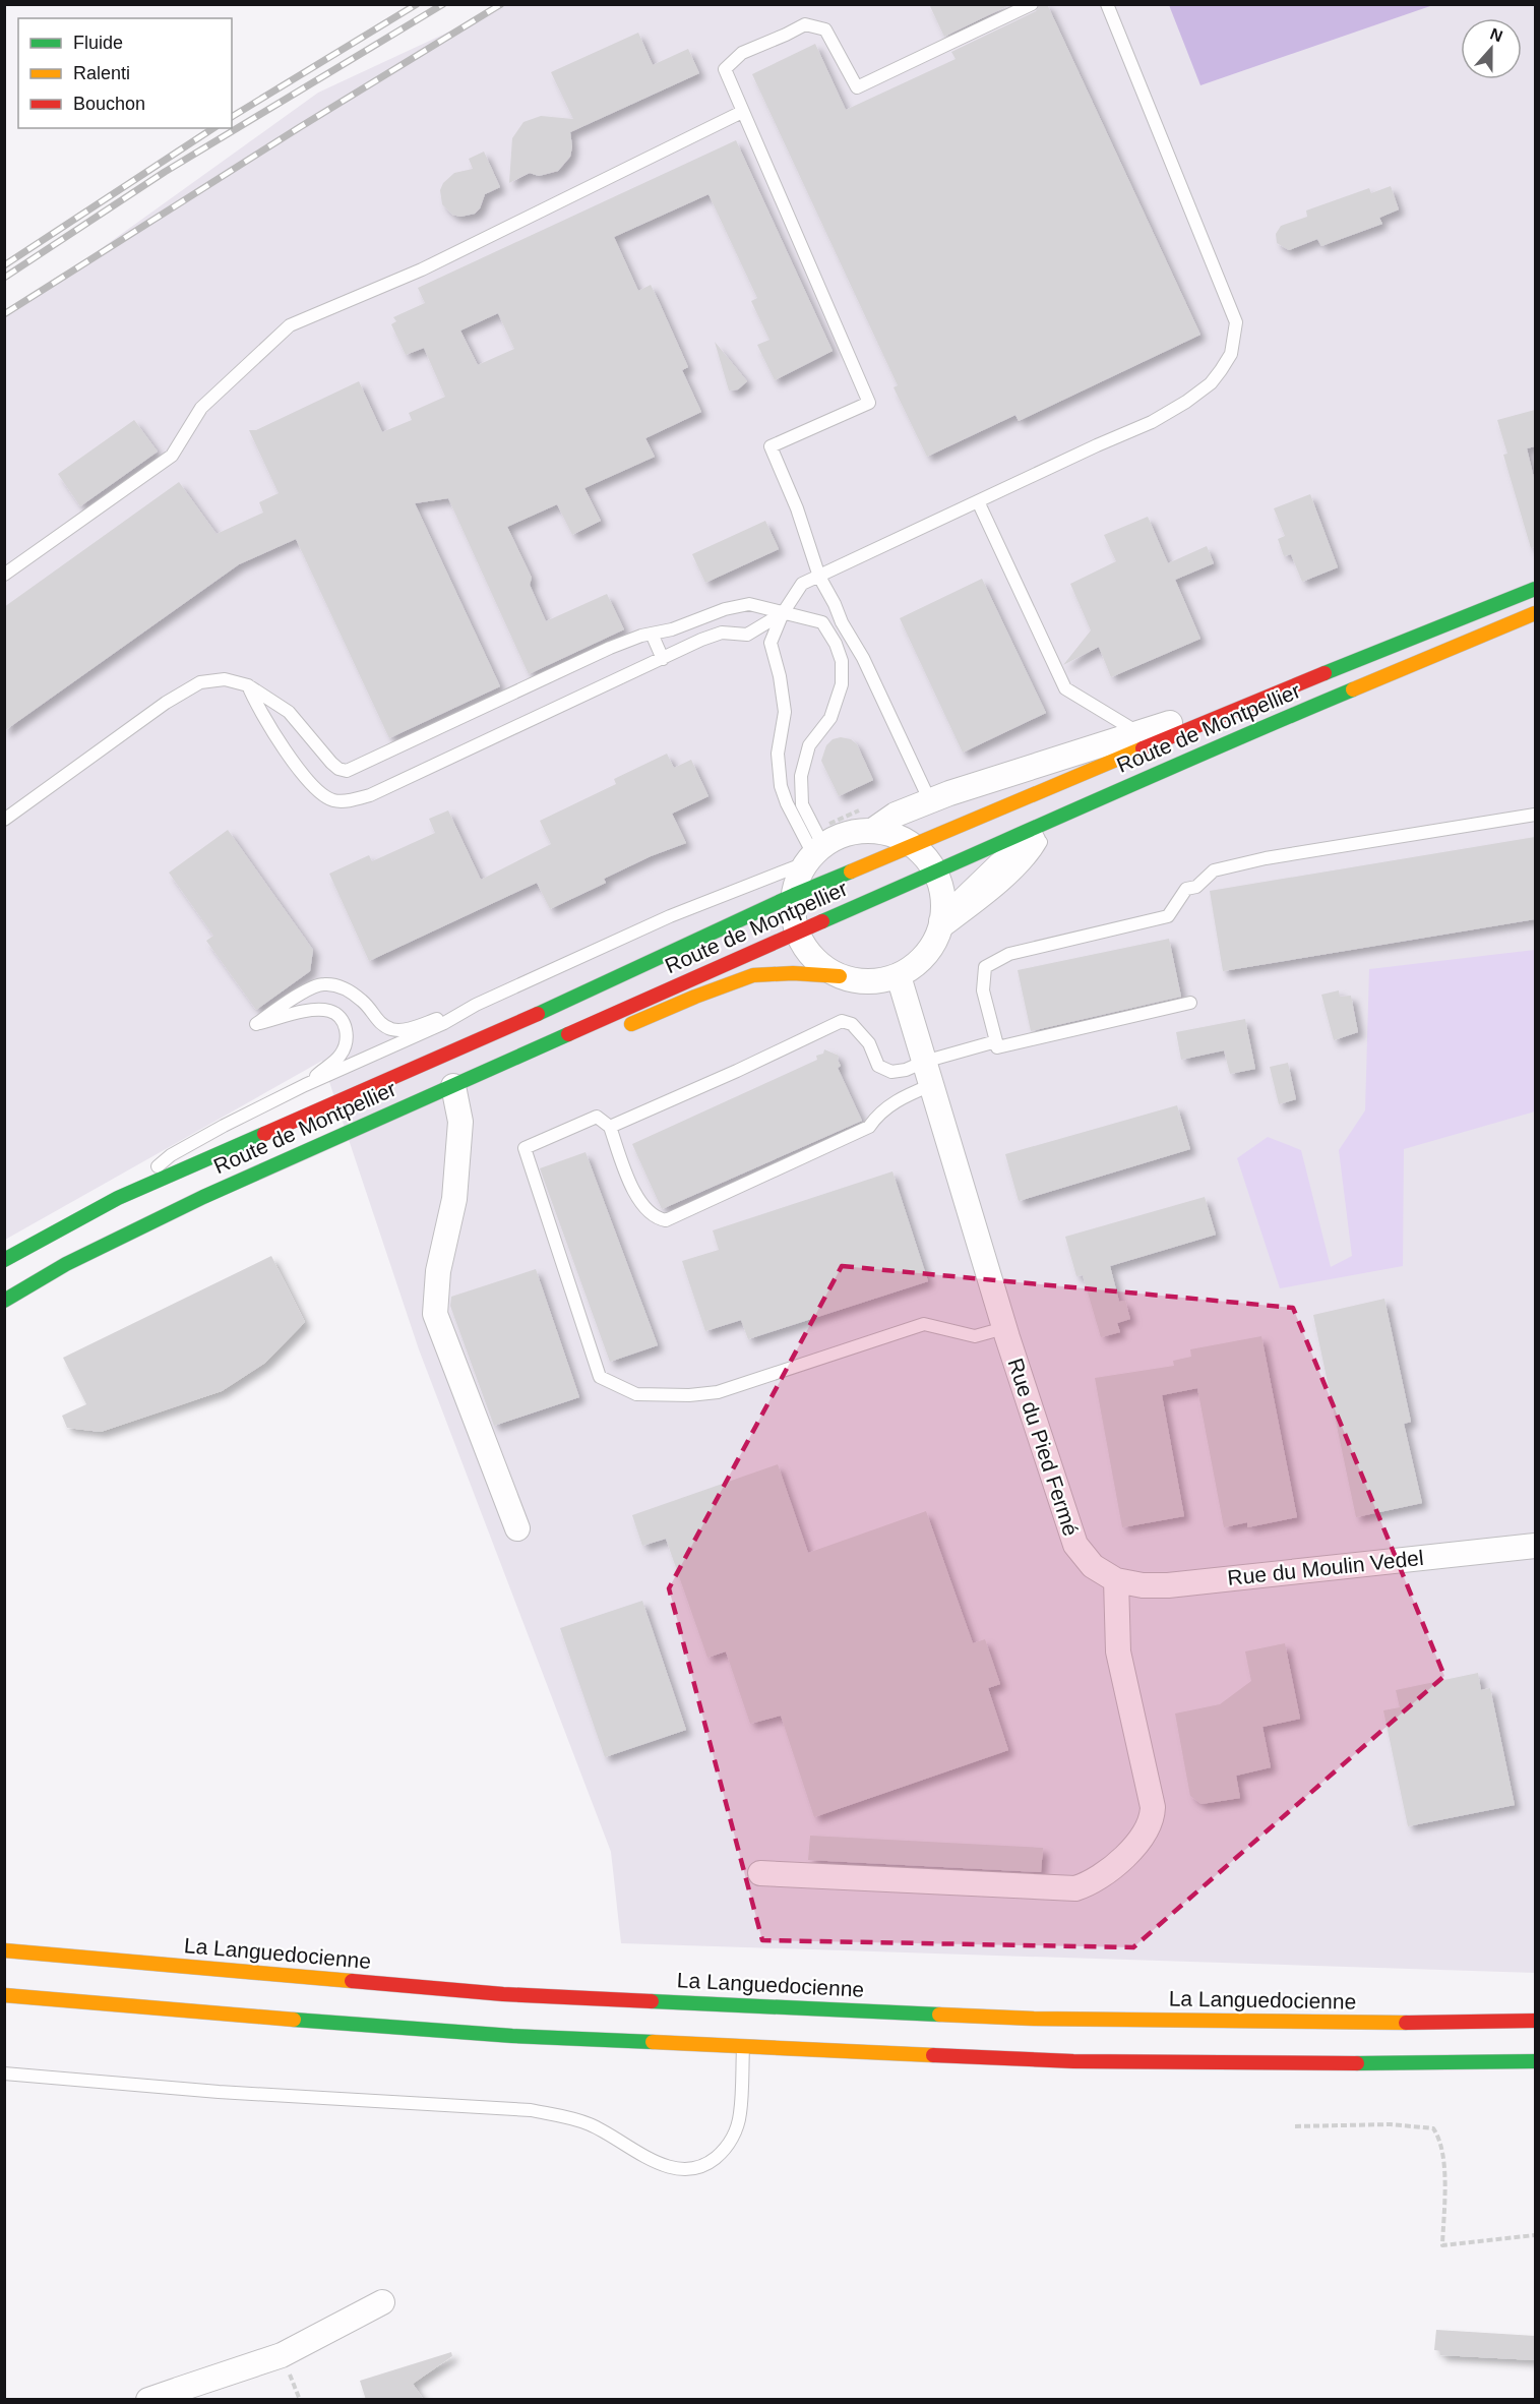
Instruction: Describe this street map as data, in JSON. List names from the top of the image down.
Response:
{
  "streets": {
    "main road": ["Route de Montpellier", "La Languedocienne"],
    "street": ["Rue du Pied Fermé", "Rue du Moulin Vedel"]
  },
  "crossings": [
    ["Rue du Pied Fermé", "Rue du Moulin Vedel"]
  ],
  "legend": ["Fluide", "Ralenti", "Bouchon"],
  "north": "top"
}
